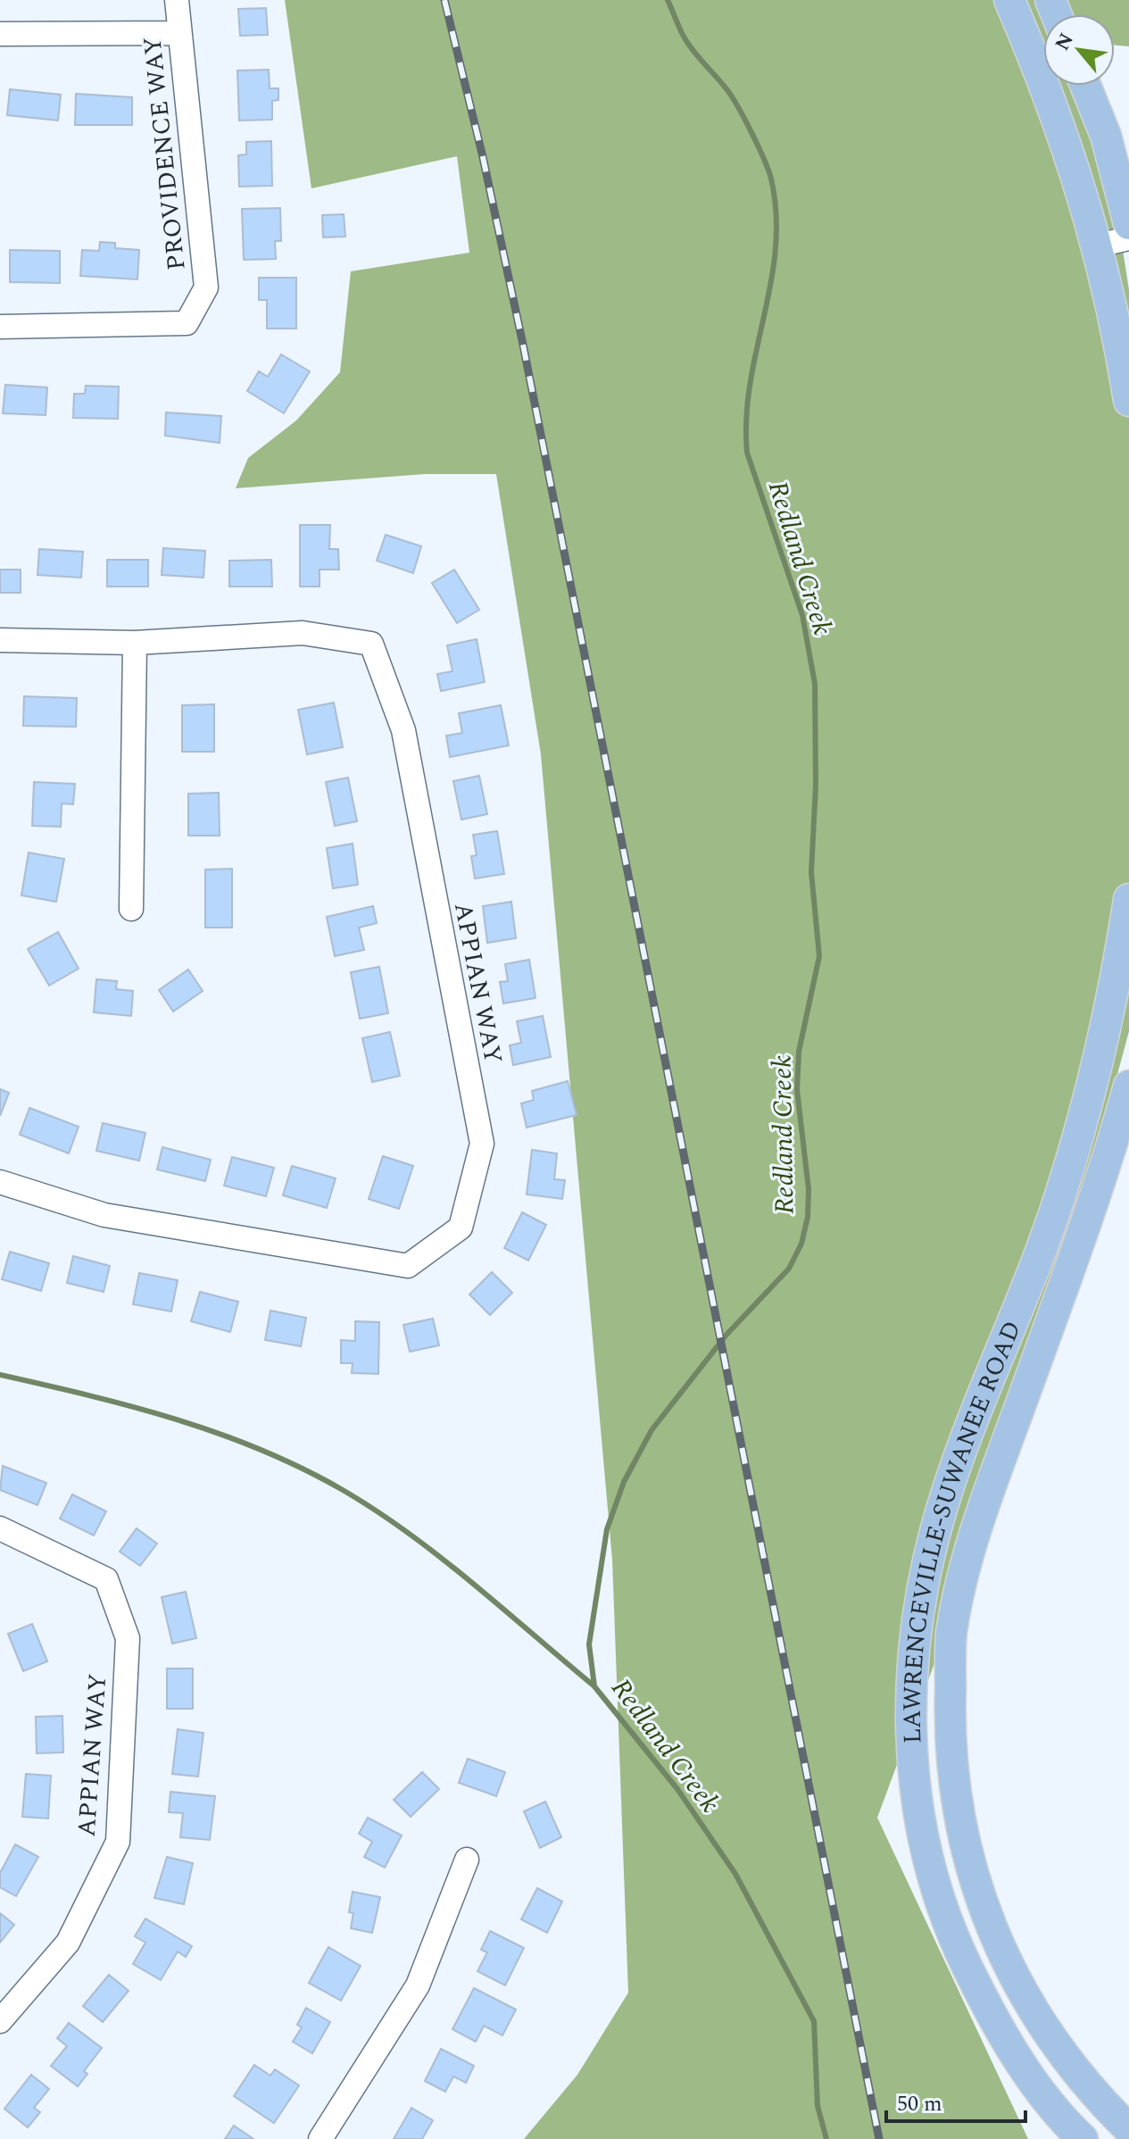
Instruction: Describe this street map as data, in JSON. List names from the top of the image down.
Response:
{
  "streets": {
    "main road": ["LAWRENCEVILLE-SUWANEE ROAD"],
    "street": ["PROVIDENCE WAY", "APPIAN WAY"]
  },
  "water": ["Redland Creek"],
  "scale_bar": "50 m",
  "north": "top left"
}
